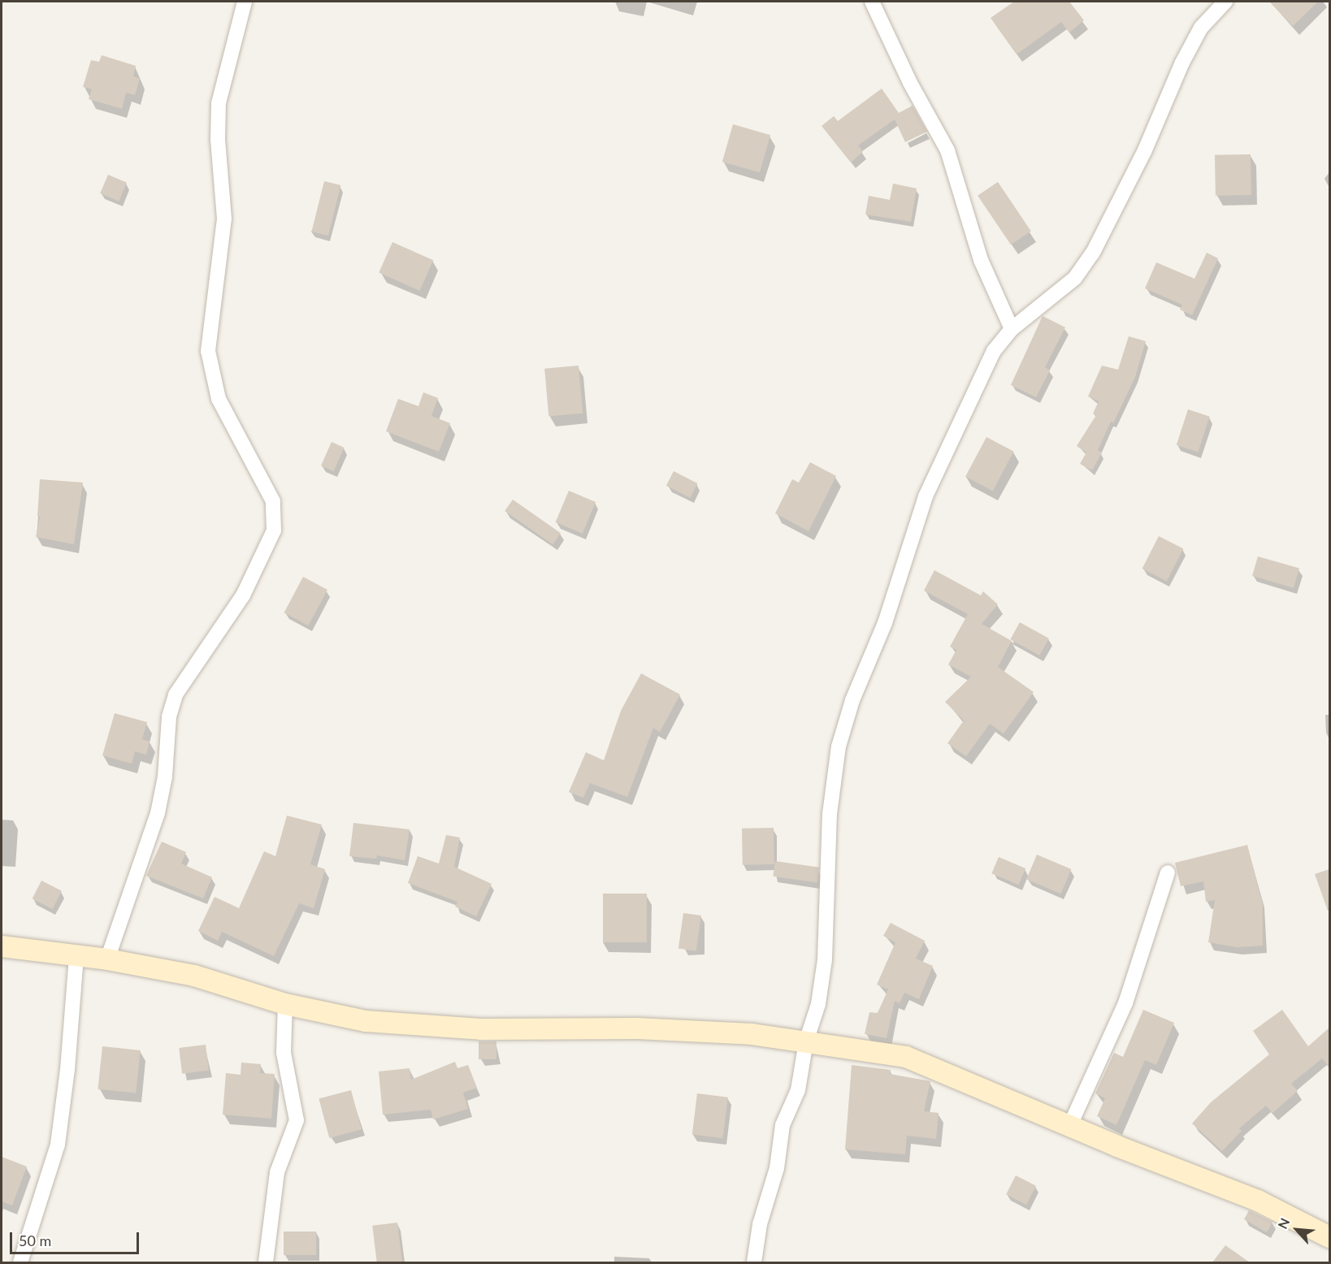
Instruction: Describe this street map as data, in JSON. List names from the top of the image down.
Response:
{
  "scale_bar": "50 m",
  "north": "top left"
}
